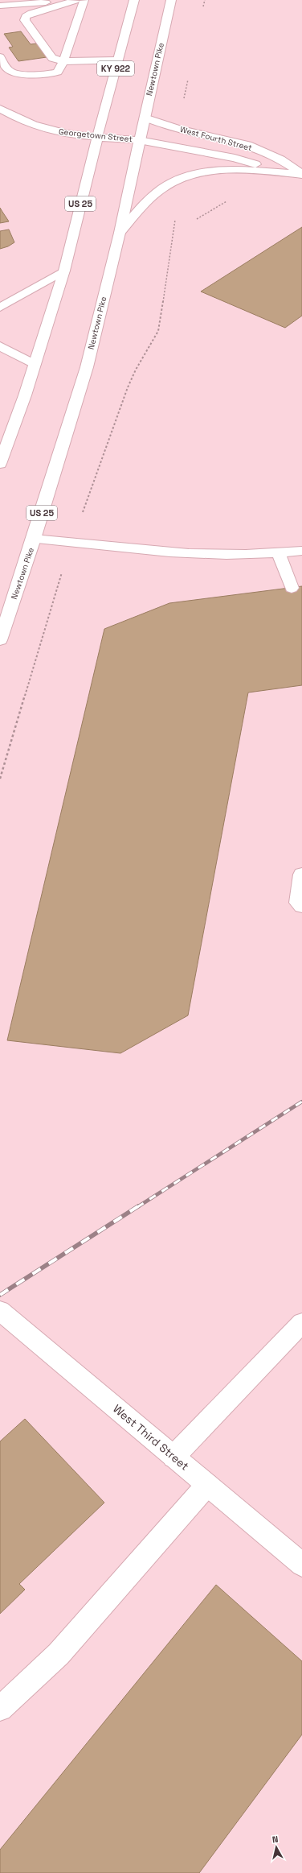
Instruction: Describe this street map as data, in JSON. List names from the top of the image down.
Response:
{
  "streets": {
    "main road": [
      "KY 922",
      "Newtown Pike",
      "Georgetown Street",
      "West Fourth Street",
      "US 25",
      "West Third Street"
    ]
  },
  "crossings": [
    ["KY 922", "Georgetown Street"],
    ["KY 922", "US 25"],
    ["Newtown Pike", "Georgetown Street"],
    ["Newtown Pike", "West Fourth Street"],
    ["Georgetown Street", "West Fourth Street"],
    ["Georgetown Street", "US 25"]
  ],
  "north": "top"
}
